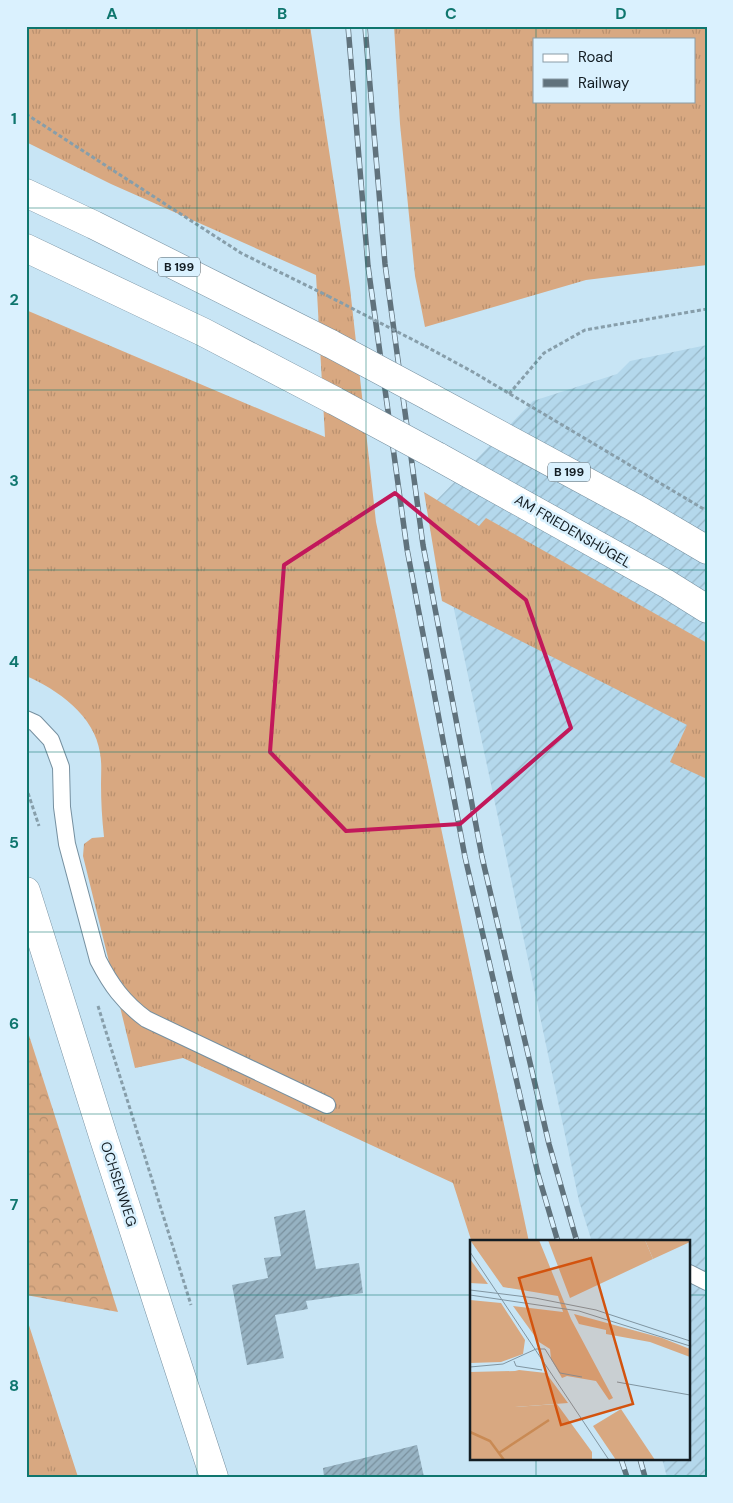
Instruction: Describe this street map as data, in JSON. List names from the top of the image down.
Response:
{
  "streets": {
    "main road": ["B 199", "AM FRIEDENSHÜGEL", "OCHSENWEG"]
  },
  "legend": ["Road", "Railway"],
  "grid": {
    "columns": [
      "A",
      "B",
      "C",
      "D"
    ],
    "rows": [
      "1",
      "2",
      "3",
      "4",
      "5",
      "6",
      "7",
      "8"
    ]
  }
}
